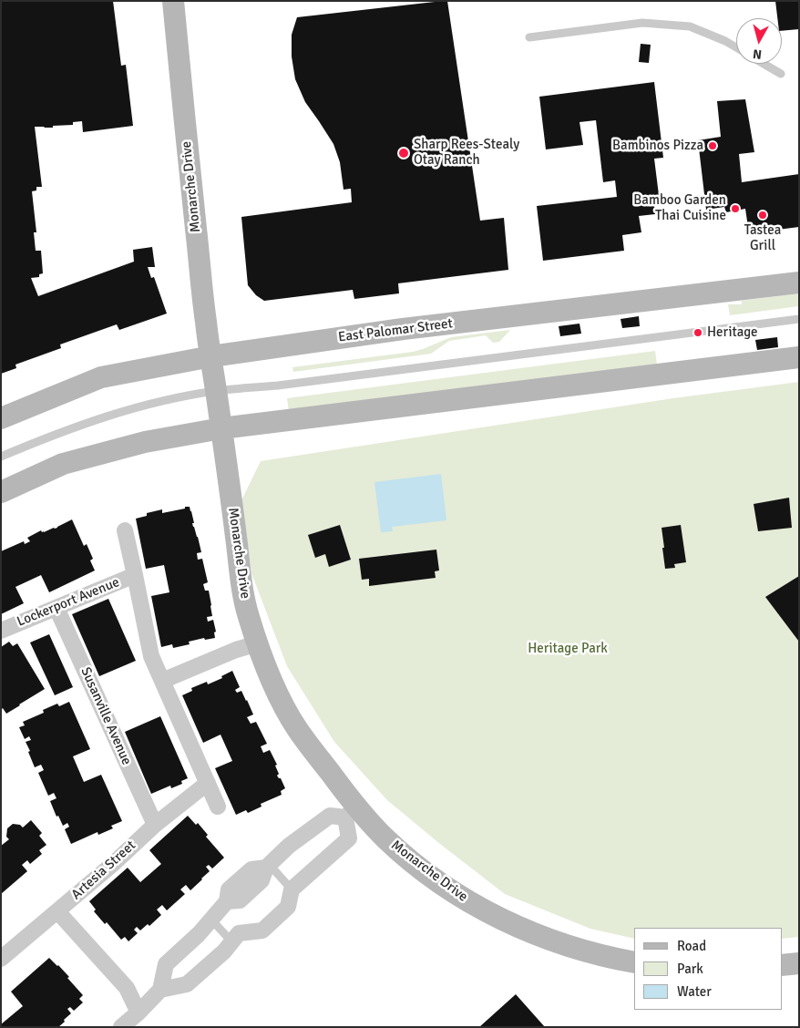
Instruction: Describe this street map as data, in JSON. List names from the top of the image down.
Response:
{
  "streets": {
    "main road": ["Monarche Drive", "East Palomar Street"],
    "street": ["Lockerport Avenue", "Susanville Avenue", "Artesia Street"]
  },
  "crossings": [
    ["Monarche Drive", "East Palomar Street"],
    ["Lockerport Avenue", "Susanville Avenue"],
    ["Susanville Avenue", "Artesia Street"]
  ],
  "parks": ["Heritage Park"],
  "places": [
    "Bambinos Pizza",
    "Sharp Rees-Stealy Otay Ranch",
    "Bamboo Garden Thai Cuisine",
    "Tastea Grill",
    "Heritage"
  ],
  "legend": ["Road", "Park", "Water"],
  "north": "bottom"
}
